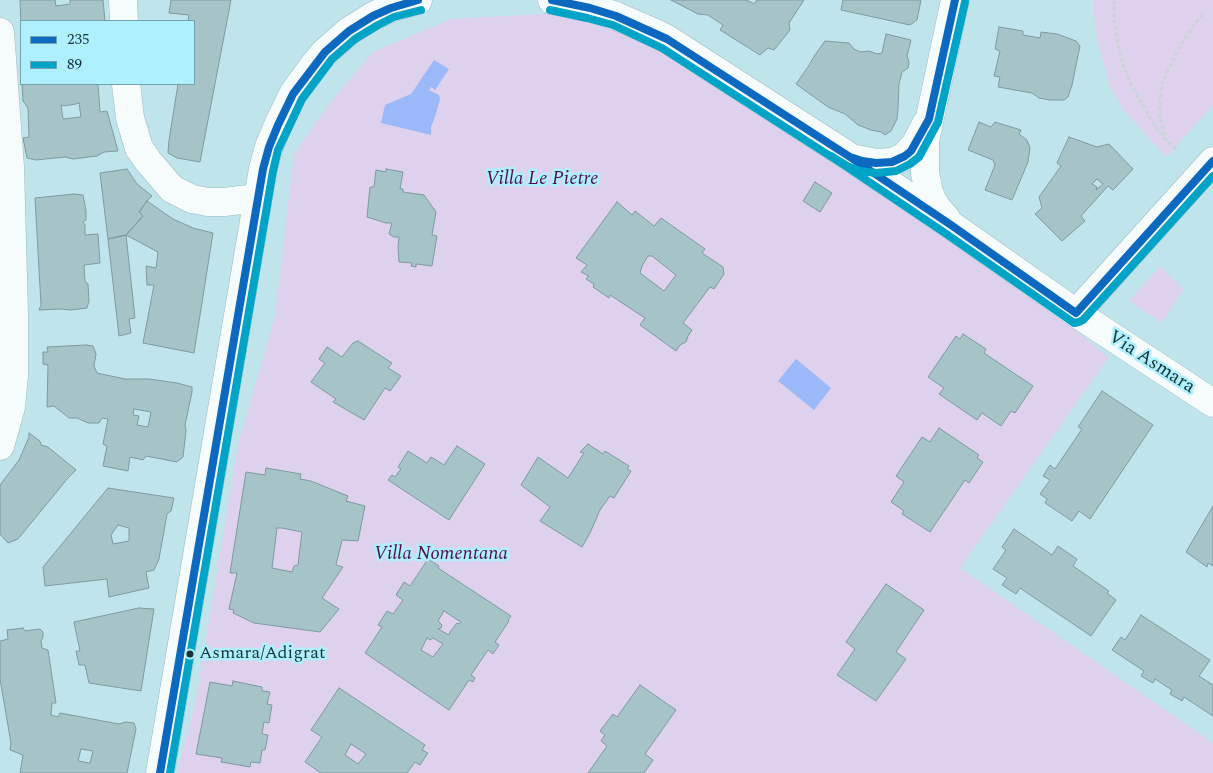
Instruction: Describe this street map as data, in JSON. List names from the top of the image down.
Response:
{
  "streets": {
    "street": ["Via Asmara"]
  },
  "parks": ["Villa Le Pietre", "Villa Nomentana"],
  "places": ["Asmara/Adigrat"],
  "lines": ["transit line 235", "transit line 89"],
  "legend": ["235", "89"]
}
